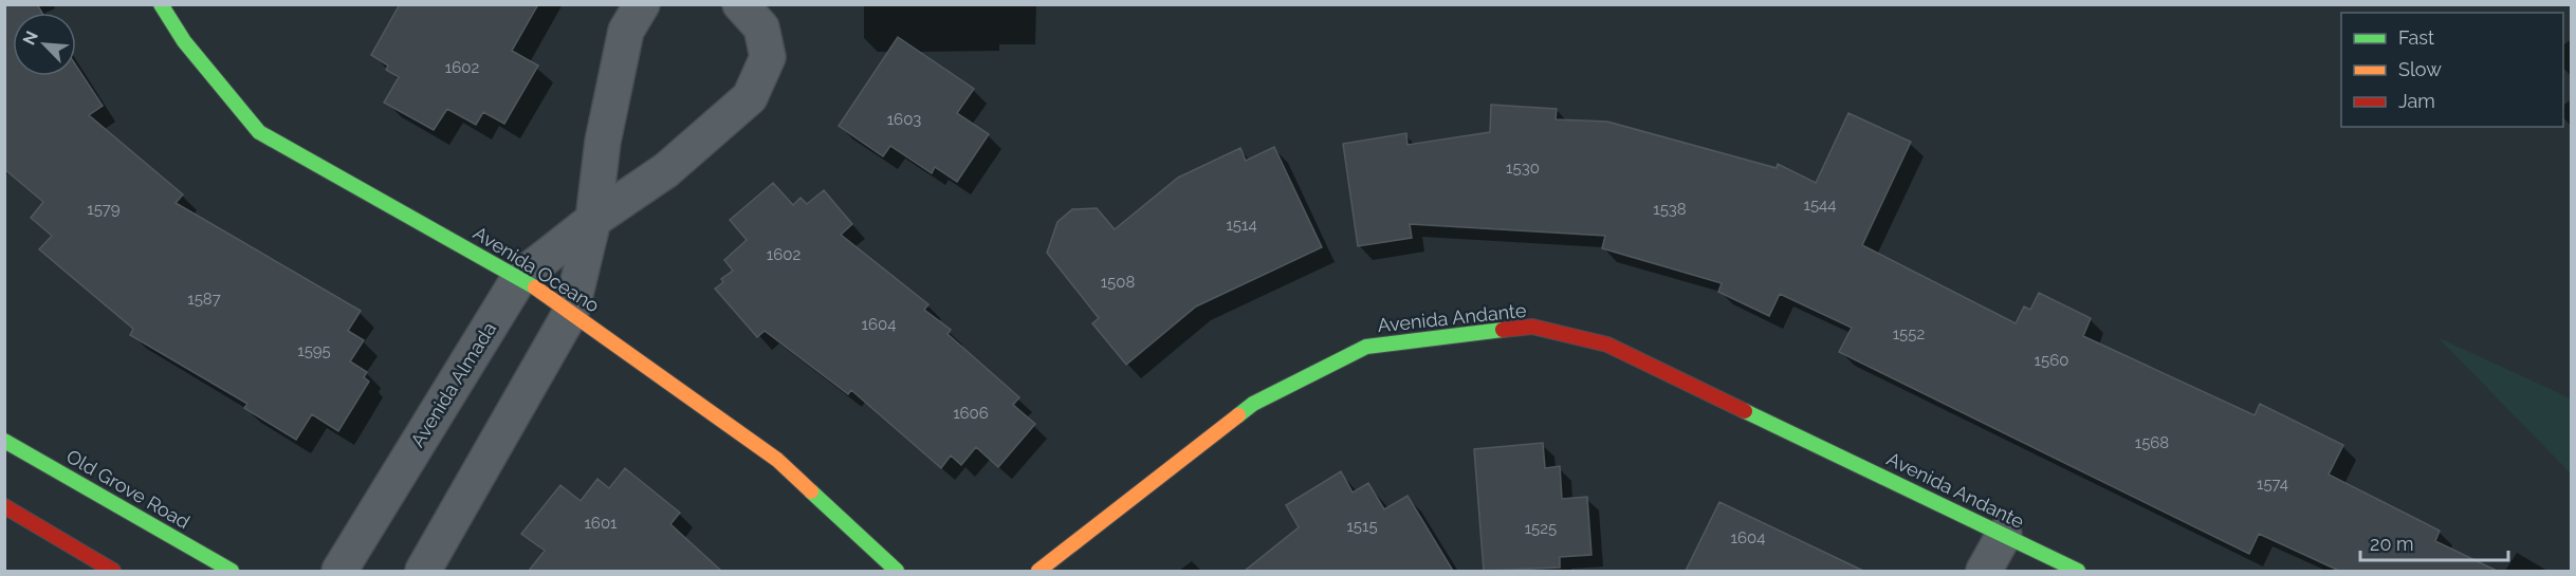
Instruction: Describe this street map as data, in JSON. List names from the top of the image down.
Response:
{
  "streets": {
    "street": [
      "Avenida Oceano",
      "Avenida Andante",
      "Avenida Almada",
      "Old Grove Road"
    ]
  },
  "crossings": [
    ["Avenida Oceano", "Avenida Almada"]
  ],
  "house_numbers": [
    "1602",
    "1603",
    "1530",
    "1544",
    "1579",
    "1538",
    "1514",
    "1602",
    "1508",
    "1587",
    "1604",
    "1552",
    "1595",
    "1560",
    "1606",
    "1568",
    "1574",
    "1601",
    "1515",
    "1525",
    "1604"
  ],
  "legend": ["Fast", "Slow", "Jam"],
  "scale_bar": "20 m",
  "north": "top left"
}
